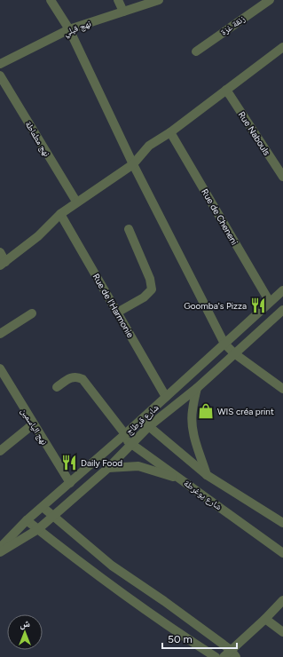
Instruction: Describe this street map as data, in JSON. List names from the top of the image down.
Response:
{
  "streets": {
    "street": [
      "زنقة غزة",
      "نهج قبلي",
      "Rue Nabouls",
      "نهج مطماطة",
      "Rue de Cheneni",
      "Rue de l'Harmonie",
      "شارع قرطاج",
      "نهج الياسمين",
      "شارع يوغرطة"
    ]
  },
  "crossings": [
    ["Rue de Cheneni", "شارع قرطاج"],
    ["Rue de l'Harmonie", "شارع قرطاج"],
    ["شارع قرطاج", "نهج الياسمين"],
    ["شارع قرطاج", "شارع يوغرطة"]
  ],
  "places": {
    "restaurant": ["Goomba's Pizza", "Daily Food"],
    "shop": ["WIS créa print"]
  },
  "scale_bar": "50 m",
  "north": "top"
}
